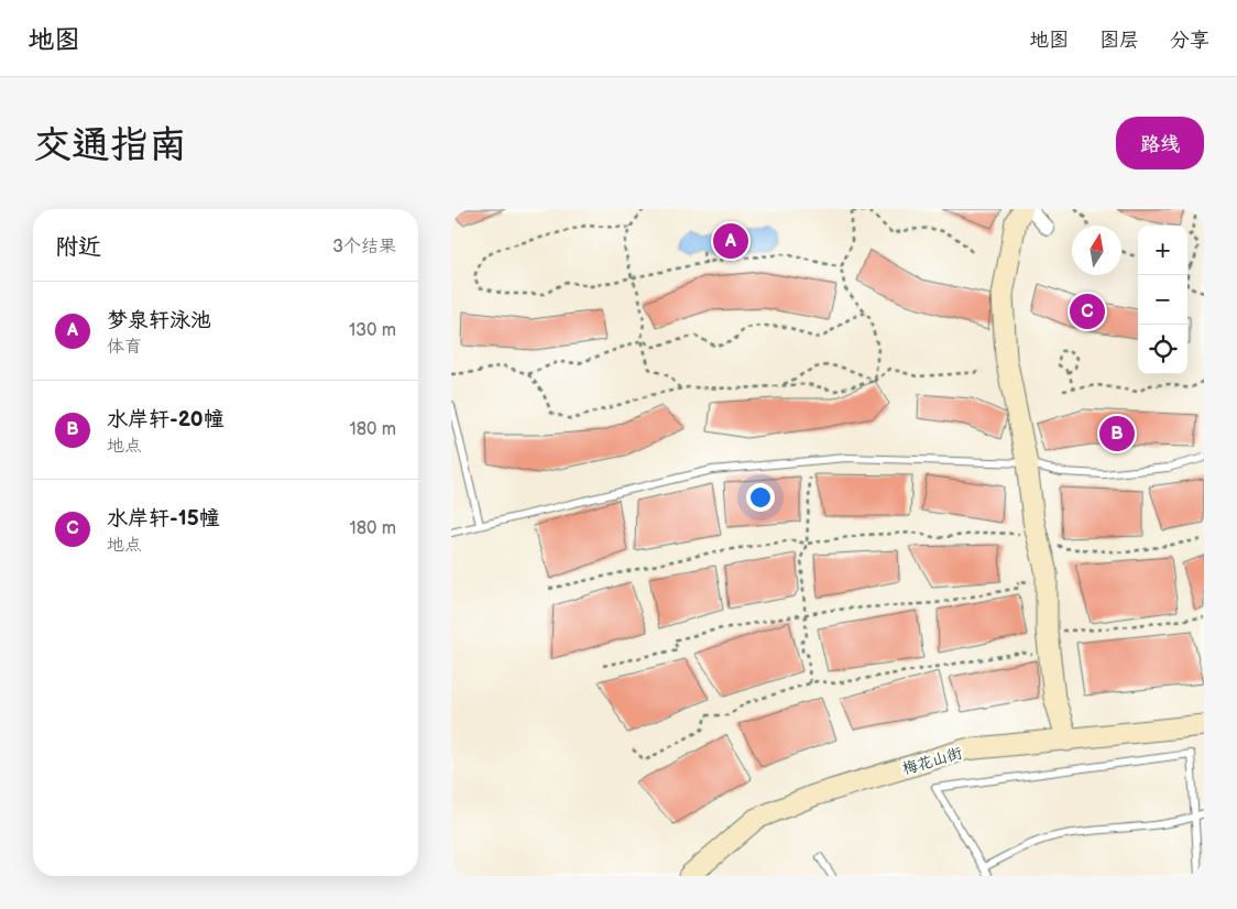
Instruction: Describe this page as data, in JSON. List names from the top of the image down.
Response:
{
  "streets": {
    "street": ["梅花山街"]
  },
  "north": "top",
  "page": {
    "header": "地图",
    "nav": ["地图", "图层", "分享"],
    "buttons": "路线",
    "title": "交通指南",
    "heading": ["附近", "3个结果"],
    "pins": ["A", "C", "B"],
    "map_buttons": ["+", "−"],
    "list": [
      {
        "mark": "A",
        "name": "梦泉轩泳池",
        "note": "体育",
        "value": "130 m"
      },
      {
        "mark": "B",
        "name": "水岸轩-20幢",
        "note": "地点",
        "value": "180 m"
      },
      {
        "mark": "C",
        "name": "水岸轩-15幢",
        "note": "地点",
        "value": "180 m"
      }
    ]
  }
}
